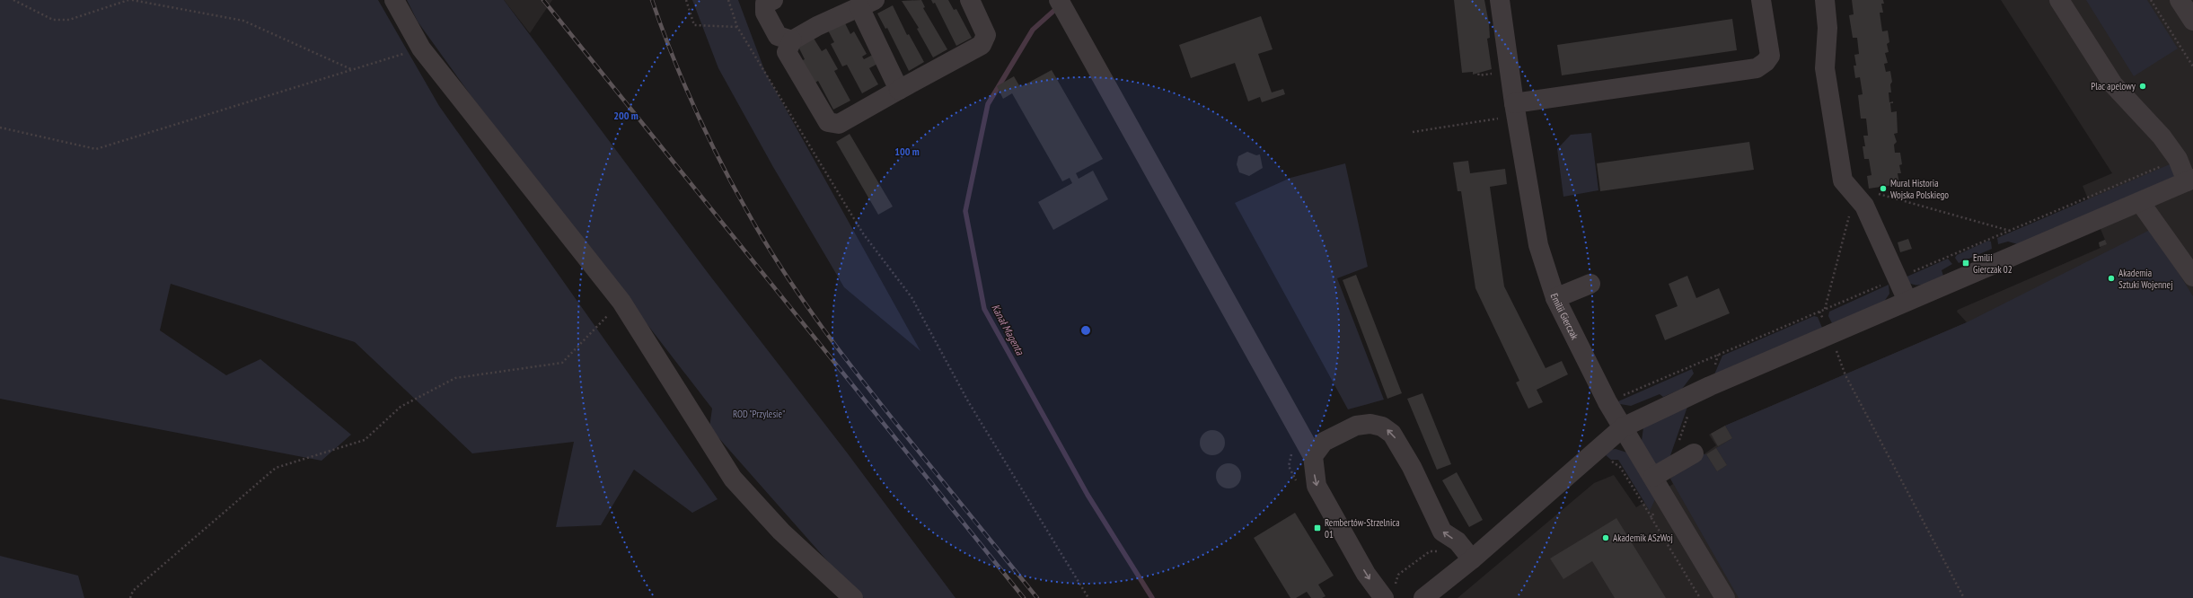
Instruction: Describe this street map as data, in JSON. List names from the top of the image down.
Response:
{
  "streets": {
    "street": ["Emilii Gierczak"]
  },
  "water": ["Kanał Magenta"],
  "parks": ["ROD \"Przylesie\""],
  "places": {
    "other": [
      "Plac apelowy",
      "Mural Historia Wojska Polskiego",
      "Akademia Sztuki Wojennej",
      "Akademik ASzWoj"
    ],
    "transit": ["Emilii Gierczak 02", "Rembertów-Strzelnica 01"]
  },
  "rings": ["200 m", "100 m"]
}
